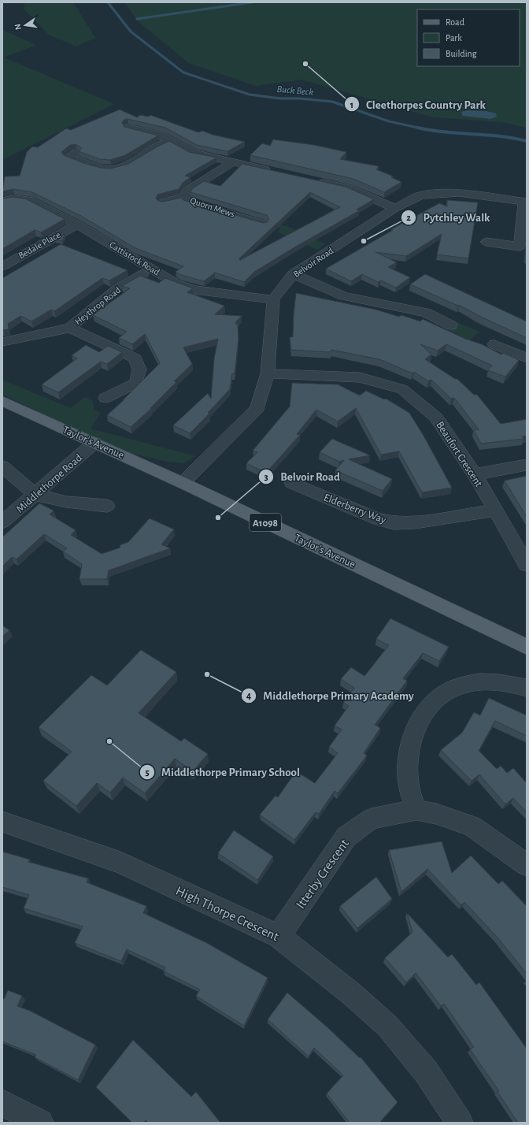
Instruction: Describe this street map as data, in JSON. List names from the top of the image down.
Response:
{
  "streets": {
    "main road": ["Taylor's Avenue", "A1098"],
    "street": [
      "Quorn Mews",
      "Bedale Place",
      "Cattistock Road",
      "Belvoir Road",
      "Heythrop Road",
      "Beaufort Crescent",
      "Middlethorpe Road",
      "Elderberry Way",
      "Itterby Crescent",
      "High Thorpe Crescent"
    ]
  },
  "crossings": [
    ["Bedale Place", "Cattistock Road"],
    ["Cattistock Road", "Belvoir Road"],
    ["Cattistock Road", "Heythrop Road"],
    ["Taylor's Avenue", "Middlethorpe Road"],
    ["Beaufort Crescent", "Elderberry Way"],
    ["Itterby Crescent", "High Thorpe Crescent"]
  ],
  "water": ["Buck Beck"],
  "places": [
    "Cleethorpes Country Park",
    "Pytchley Walk",
    "Belvoir Road",
    "Middlethorpe Primary Academy",
    "Middlethorpe Primary School"
  ],
  "legend": ["Road", "Park", "Building"],
  "north": "left"
}
